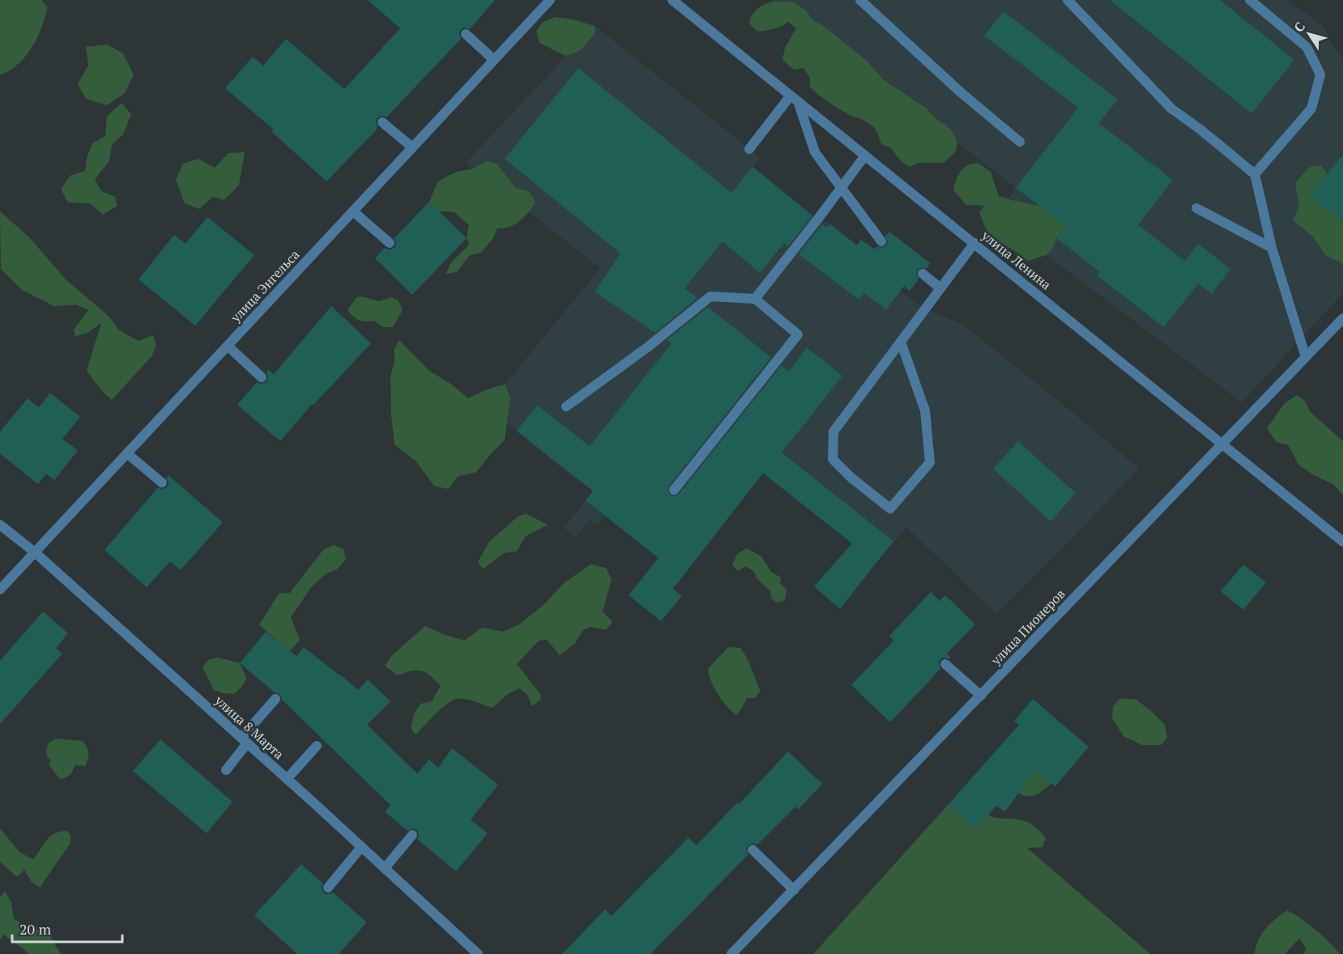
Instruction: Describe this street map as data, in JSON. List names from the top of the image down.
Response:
{
  "streets": {
    "street": [
      "улица Ленина",
      "улица Энгельса",
      "улица Пионеров",
      "улица 8 Марта"
    ]
  },
  "crossings": [
    ["улица Ленина", "улица Пионеров"],
    ["улица Энгельса", "улица 8 Марта"]
  ],
  "scale_bar": "20 m",
  "north": "top left"
}
